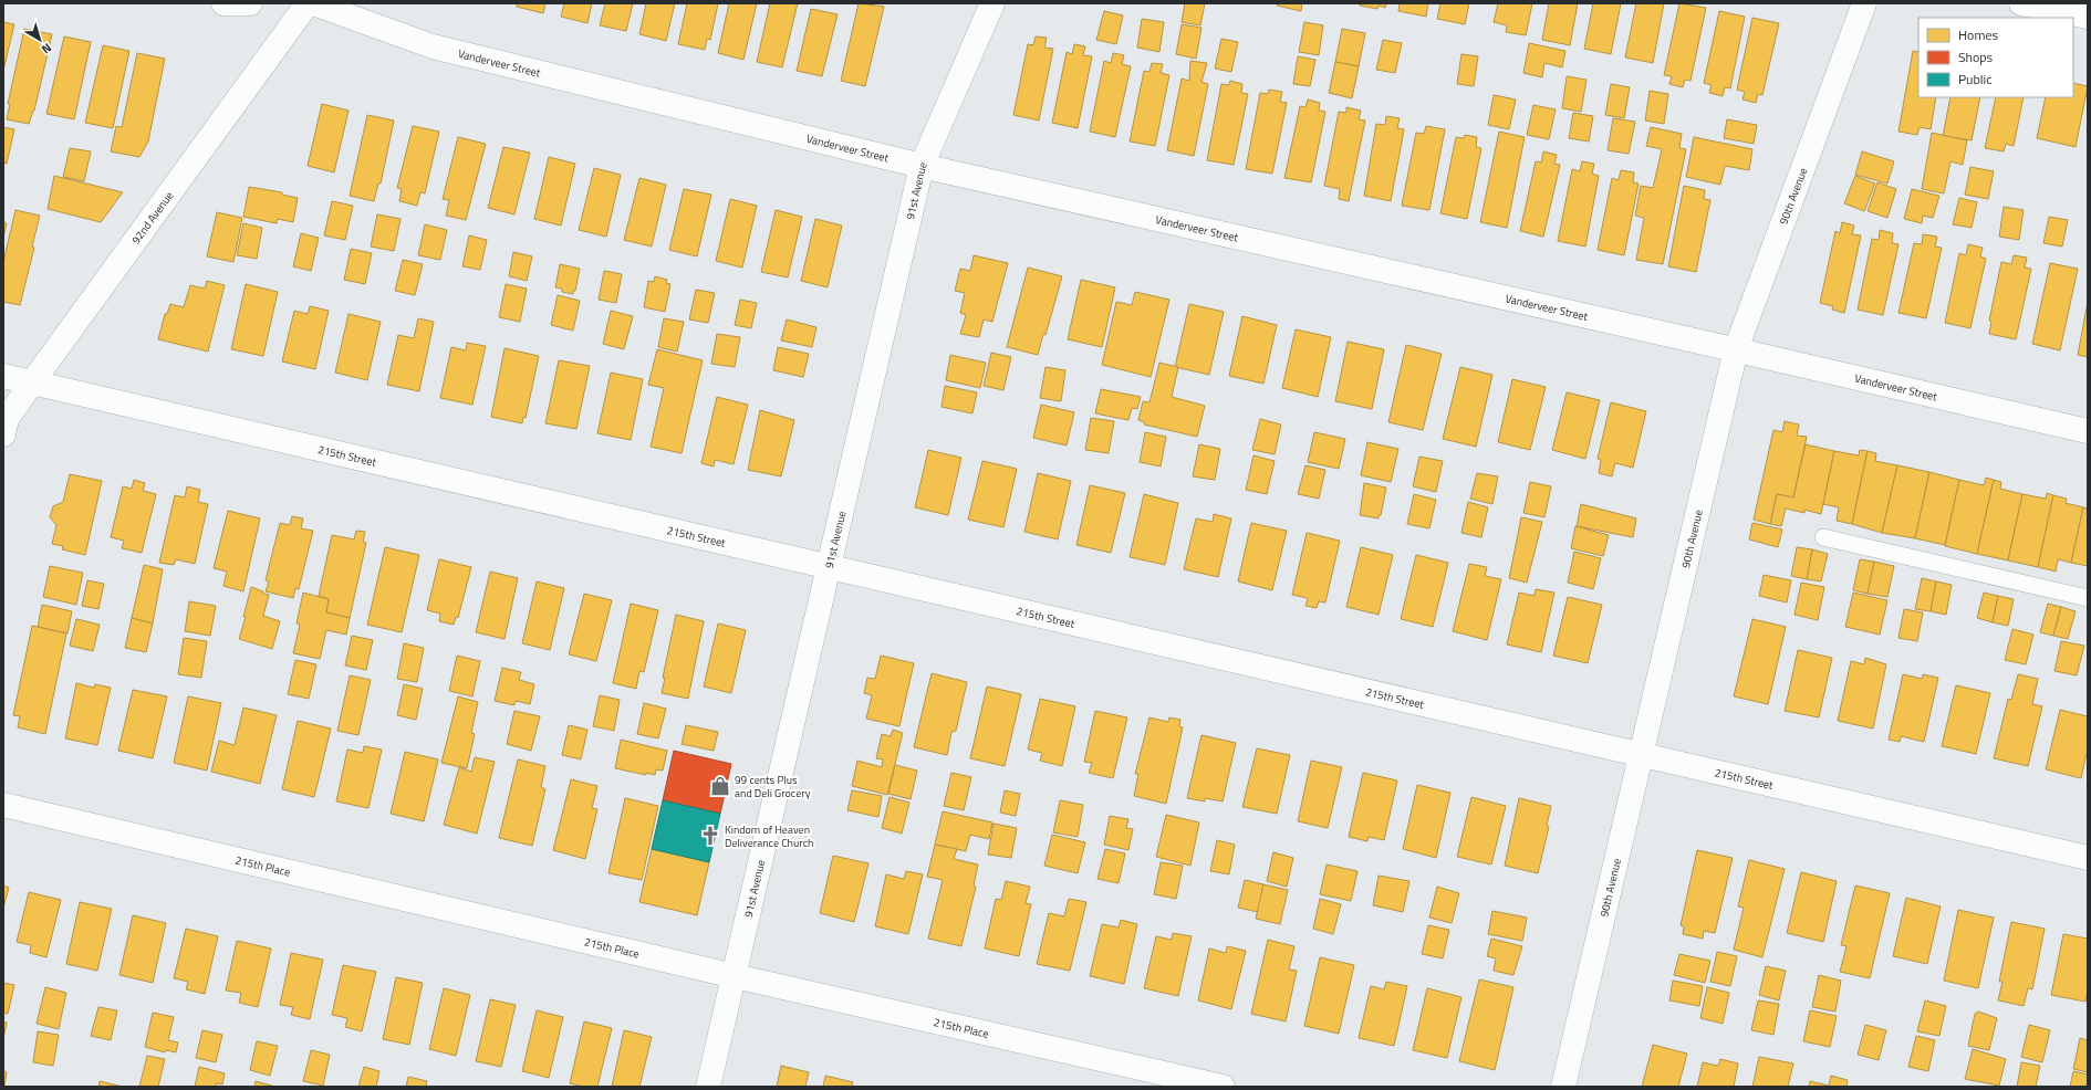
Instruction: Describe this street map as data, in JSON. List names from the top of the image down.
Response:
{
  "streets": {
    "street": [
      "Vanderveer Street",
      "91st Avenue",
      "90th Avenue",
      "92nd Avenue",
      "215th Street",
      "215th Place"
    ]
  },
  "crossings": [
    ["Vanderveer Street", "91st Avenue"],
    ["Vanderveer Street", "90th Avenue"],
    ["91st Avenue", "215th Street"],
    ["91st Avenue", "215th Place"],
    ["90th Avenue", "215th Street"],
    ["92nd Avenue", "215th Street"]
  ],
  "places": {
    "shop": ["99 cents Plus and Deli Grocery"],
    "church": ["Kindom of Heaven Deliverance Church"]
  },
  "legend": ["Homes", "Shops", "Public"],
  "north": "bottom right"
}
